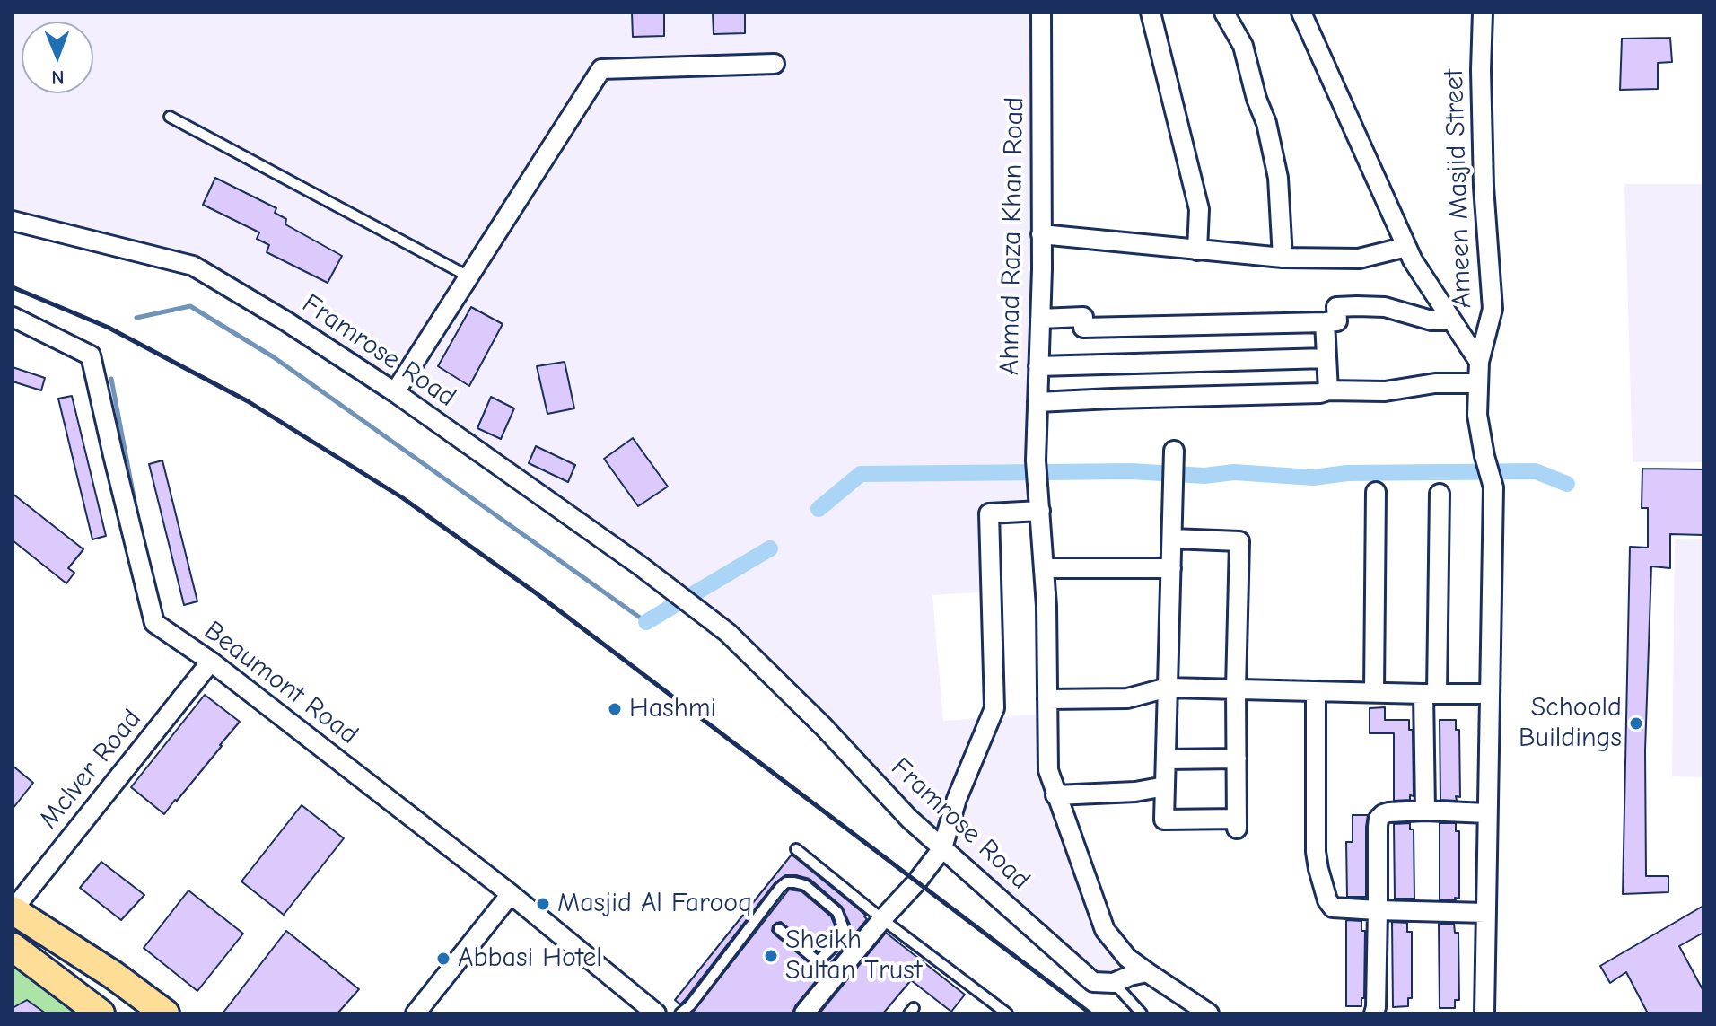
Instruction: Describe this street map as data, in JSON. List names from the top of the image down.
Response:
{
  "streets": {
    "street": [
      "Ameen Masjid Street",
      "Ahmad Raza Khan Road",
      "Framrose Road",
      "Beaumont Road",
      "Mclver Road"
    ]
  },
  "crossings": [
    ["Beaumont Road", "Mclver Road"]
  ],
  "places": [
    "Hashmi",
    "Schoold Buildings",
    "Masjid Al Farooq",
    "Sheikh Sultan Trust",
    "Abbasi Hotel"
  ],
  "north": "bottom"
}
